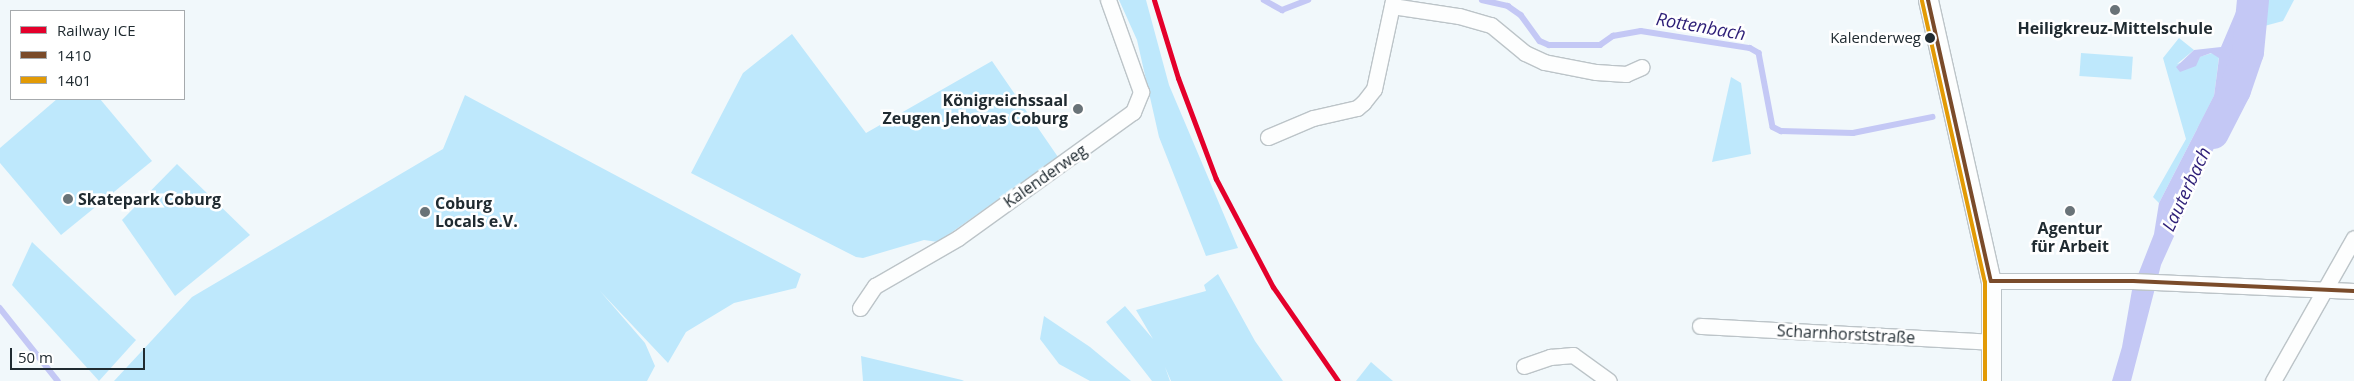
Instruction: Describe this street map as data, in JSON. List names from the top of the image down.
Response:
{
  "streets": {
    "street": ["Kalenderweg", "Scharnhorststraße"]
  },
  "water": ["Rottenbach", "Lauterbach"],
  "places": [
    "Heiligkreuz-Mittelschule",
    "Kalenderweg",
    "Königreichssaal Zeugen Jehovas Coburg",
    "Skatepark Coburg",
    "Agentur für Arbeit",
    "Coburg Locals e.V."
  ],
  "lines": ["rail line ICE", "transit line 1410", "transit line 1401"],
  "legend": ["Railway ICE", "1410", "1401"],
  "scale_bar": "50 m"
}
